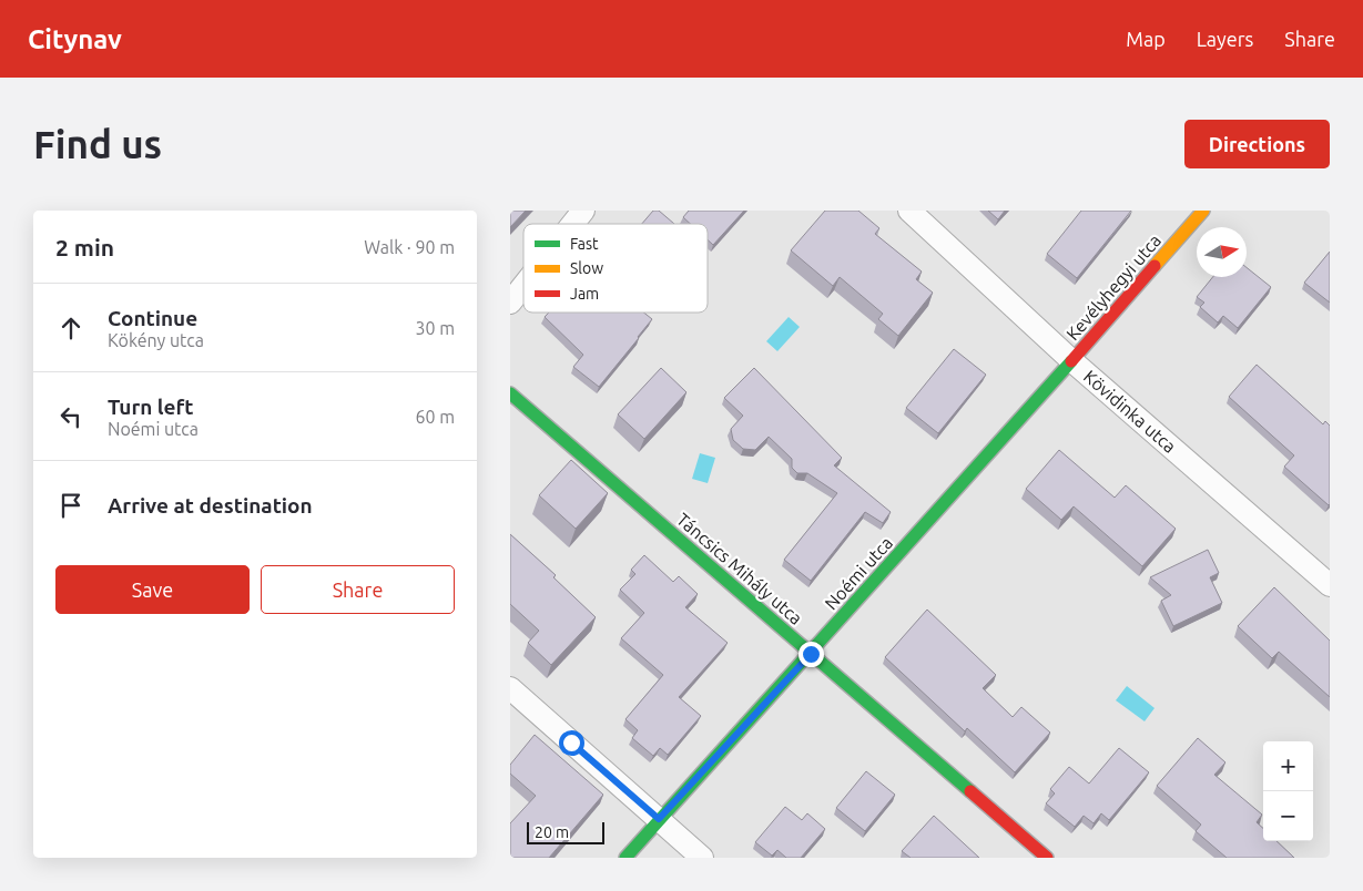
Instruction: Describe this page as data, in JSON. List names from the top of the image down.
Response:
{
  "streets": {
    "street": [
      "Kevélyhegyi utca",
      "Kövidinka utca",
      "Táncsics Mihály utca",
      "Noémi utca"
    ]
  },
  "crossings": [
    ["Kevélyhegyi utca", "Kövidinka utca"],
    ["Kevélyhegyi utca", "Noémi utca"],
    ["Kövidinka utca", "Noémi utca"],
    ["Táncsics Mihály utca", "Noémi utca"]
  ],
  "legend": ["Fast", "Slow", "Jam"],
  "scale_bar": "20 m",
  "north": "right",
  "page": {
    "header": "Citynav",
    "nav": ["Map", "Layers", "Share"],
    "buttons": [
      "Directions",
      ["Save", "Share"]
    ],
    "title": "Find us",
    "heading": ["2 min", "Walk · 90 m"],
    "list": [
      ["Continue", "Kökény utca", "30 m"],
      ["Turn left", "Noémi utca", "60 m"],
      "Arrive at destination"
    ],
    "map_buttons": ["+", "−"],
    "scale": "20 m"
  }
}
